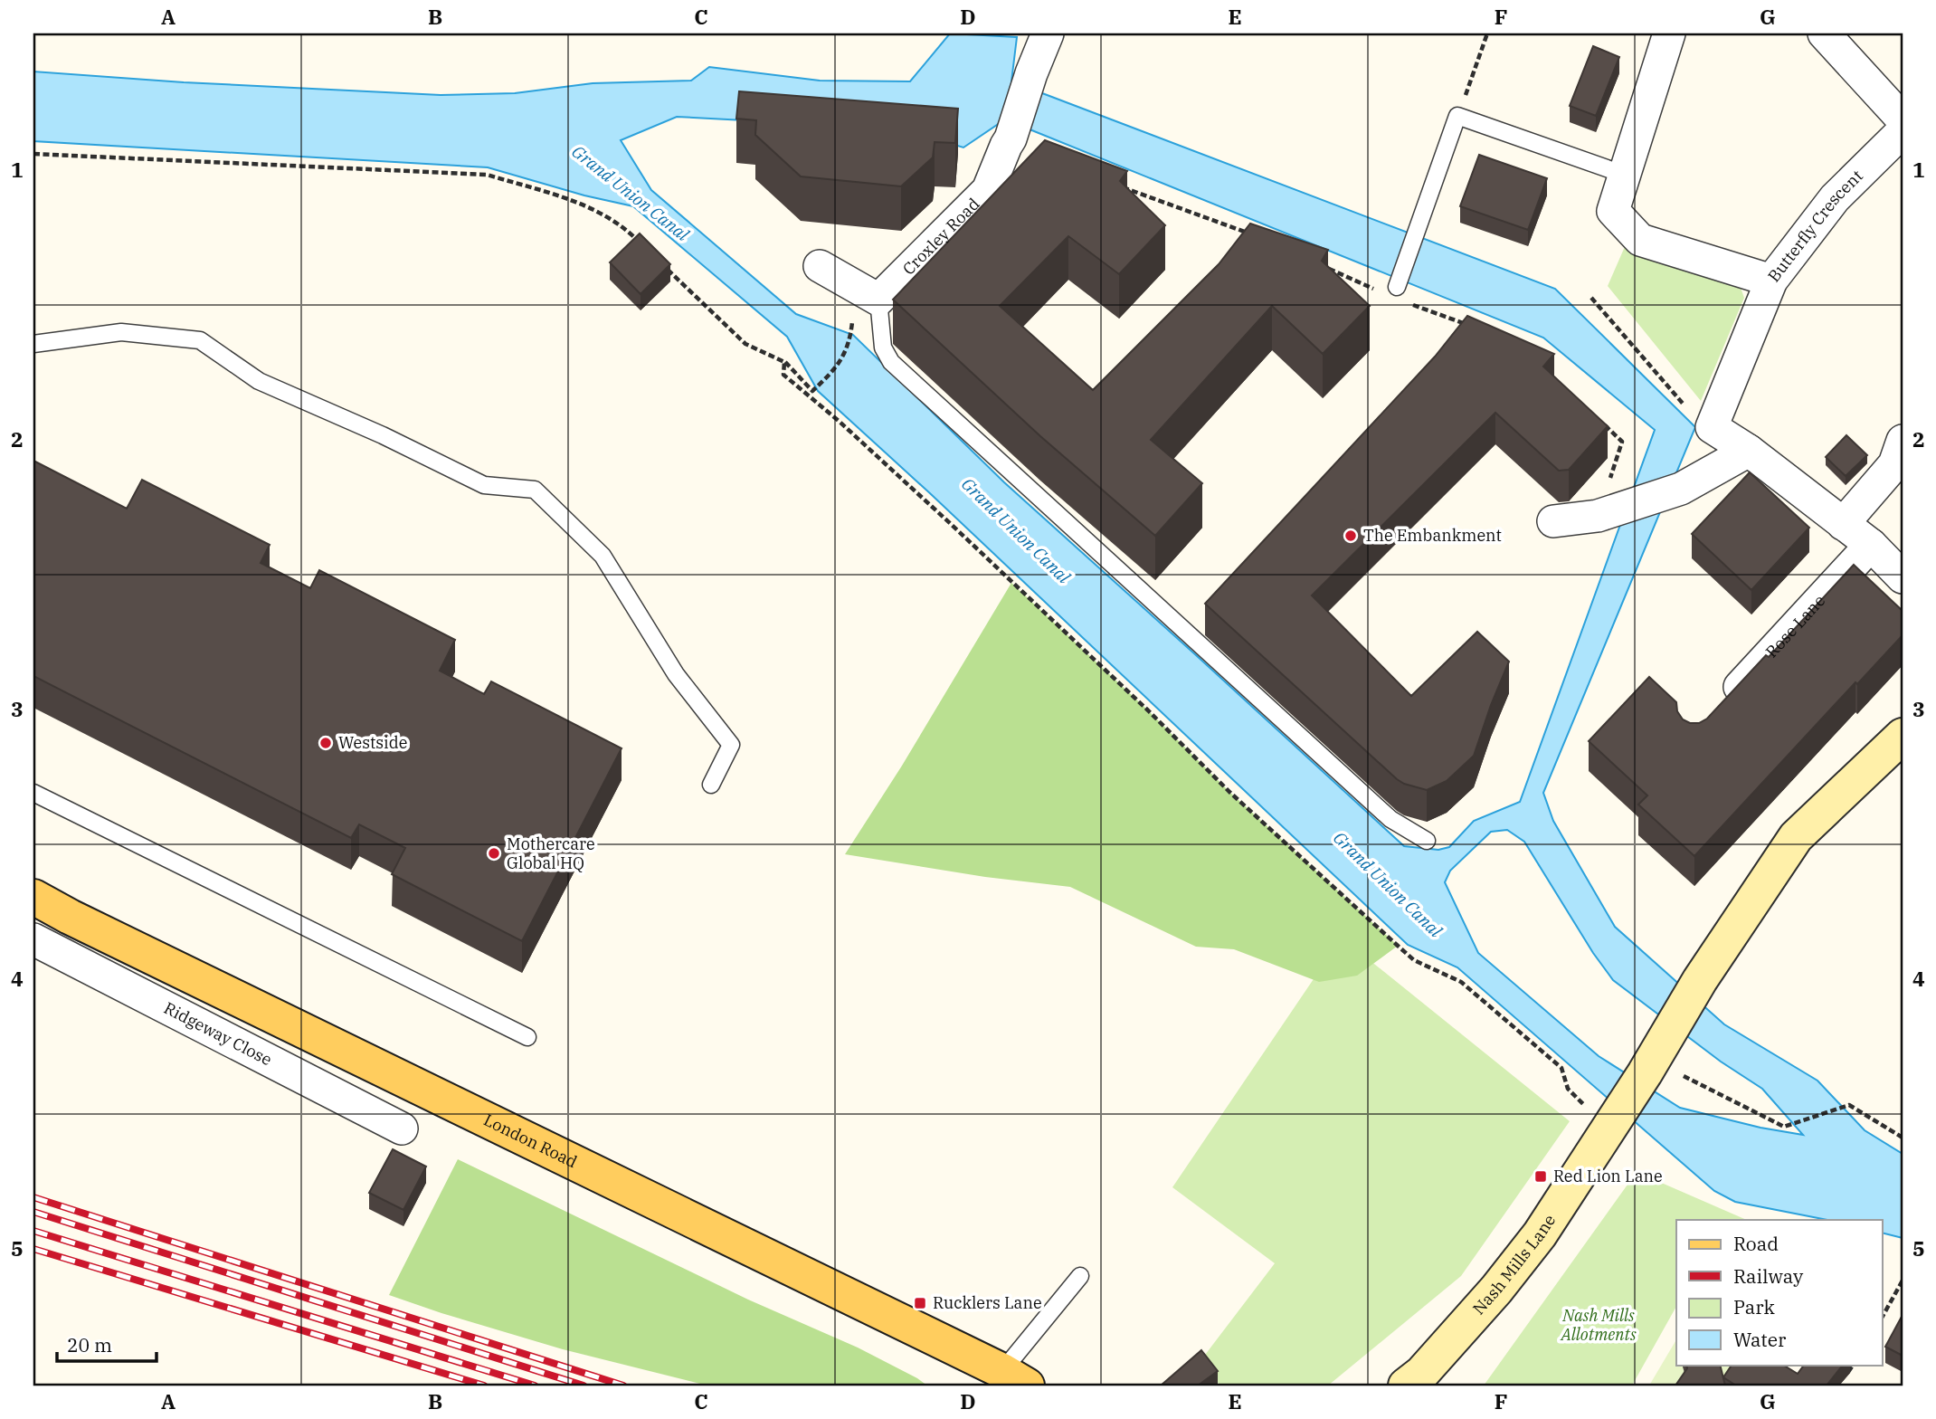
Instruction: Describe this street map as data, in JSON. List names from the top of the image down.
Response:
{
  "streets": {
    "main road": ["London Road"],
    "street": [
      "Butterfly Crescent",
      "Croxley Road",
      "Rose Lane",
      "Ridgeway Close",
      "Nash Mills Lane"
    ]
  },
  "water": ["Grand Union Canal"],
  "parks": ["Nash Mills Allotments"],
  "places": {
    "other": ["The Embankment", "Westside", "Mothercare Global HQ"],
    "transit": ["Red Lion Lane", "Rucklers Lane"]
  },
  "legend": [
    "Road",
    "Railway",
    "Park",
    "Water"
  ],
  "scale_bar": "20 m",
  "grid": {
    "columns": [
      "A",
      "B",
      "C",
      "D",
      "E",
      "F",
      "G"
    ],
    "rows": [
      "1",
      "2",
      "3",
      "4",
      "5"
    ]
  }
}
